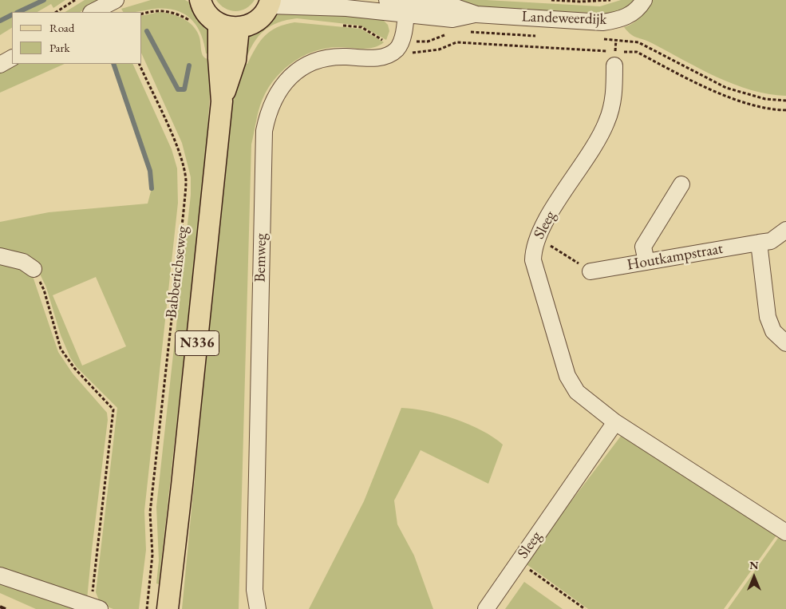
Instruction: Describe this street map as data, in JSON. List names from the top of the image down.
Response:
{
  "streets": {
    "main road": ["Babberichseweg", "N336"],
    "street": [
      "Landeweerdijk",
      "Sleeg",
      "Houtkampstraat",
      "Bemweg"
    ]
  },
  "legend": ["Road", "Park"],
  "north": "top"
}
